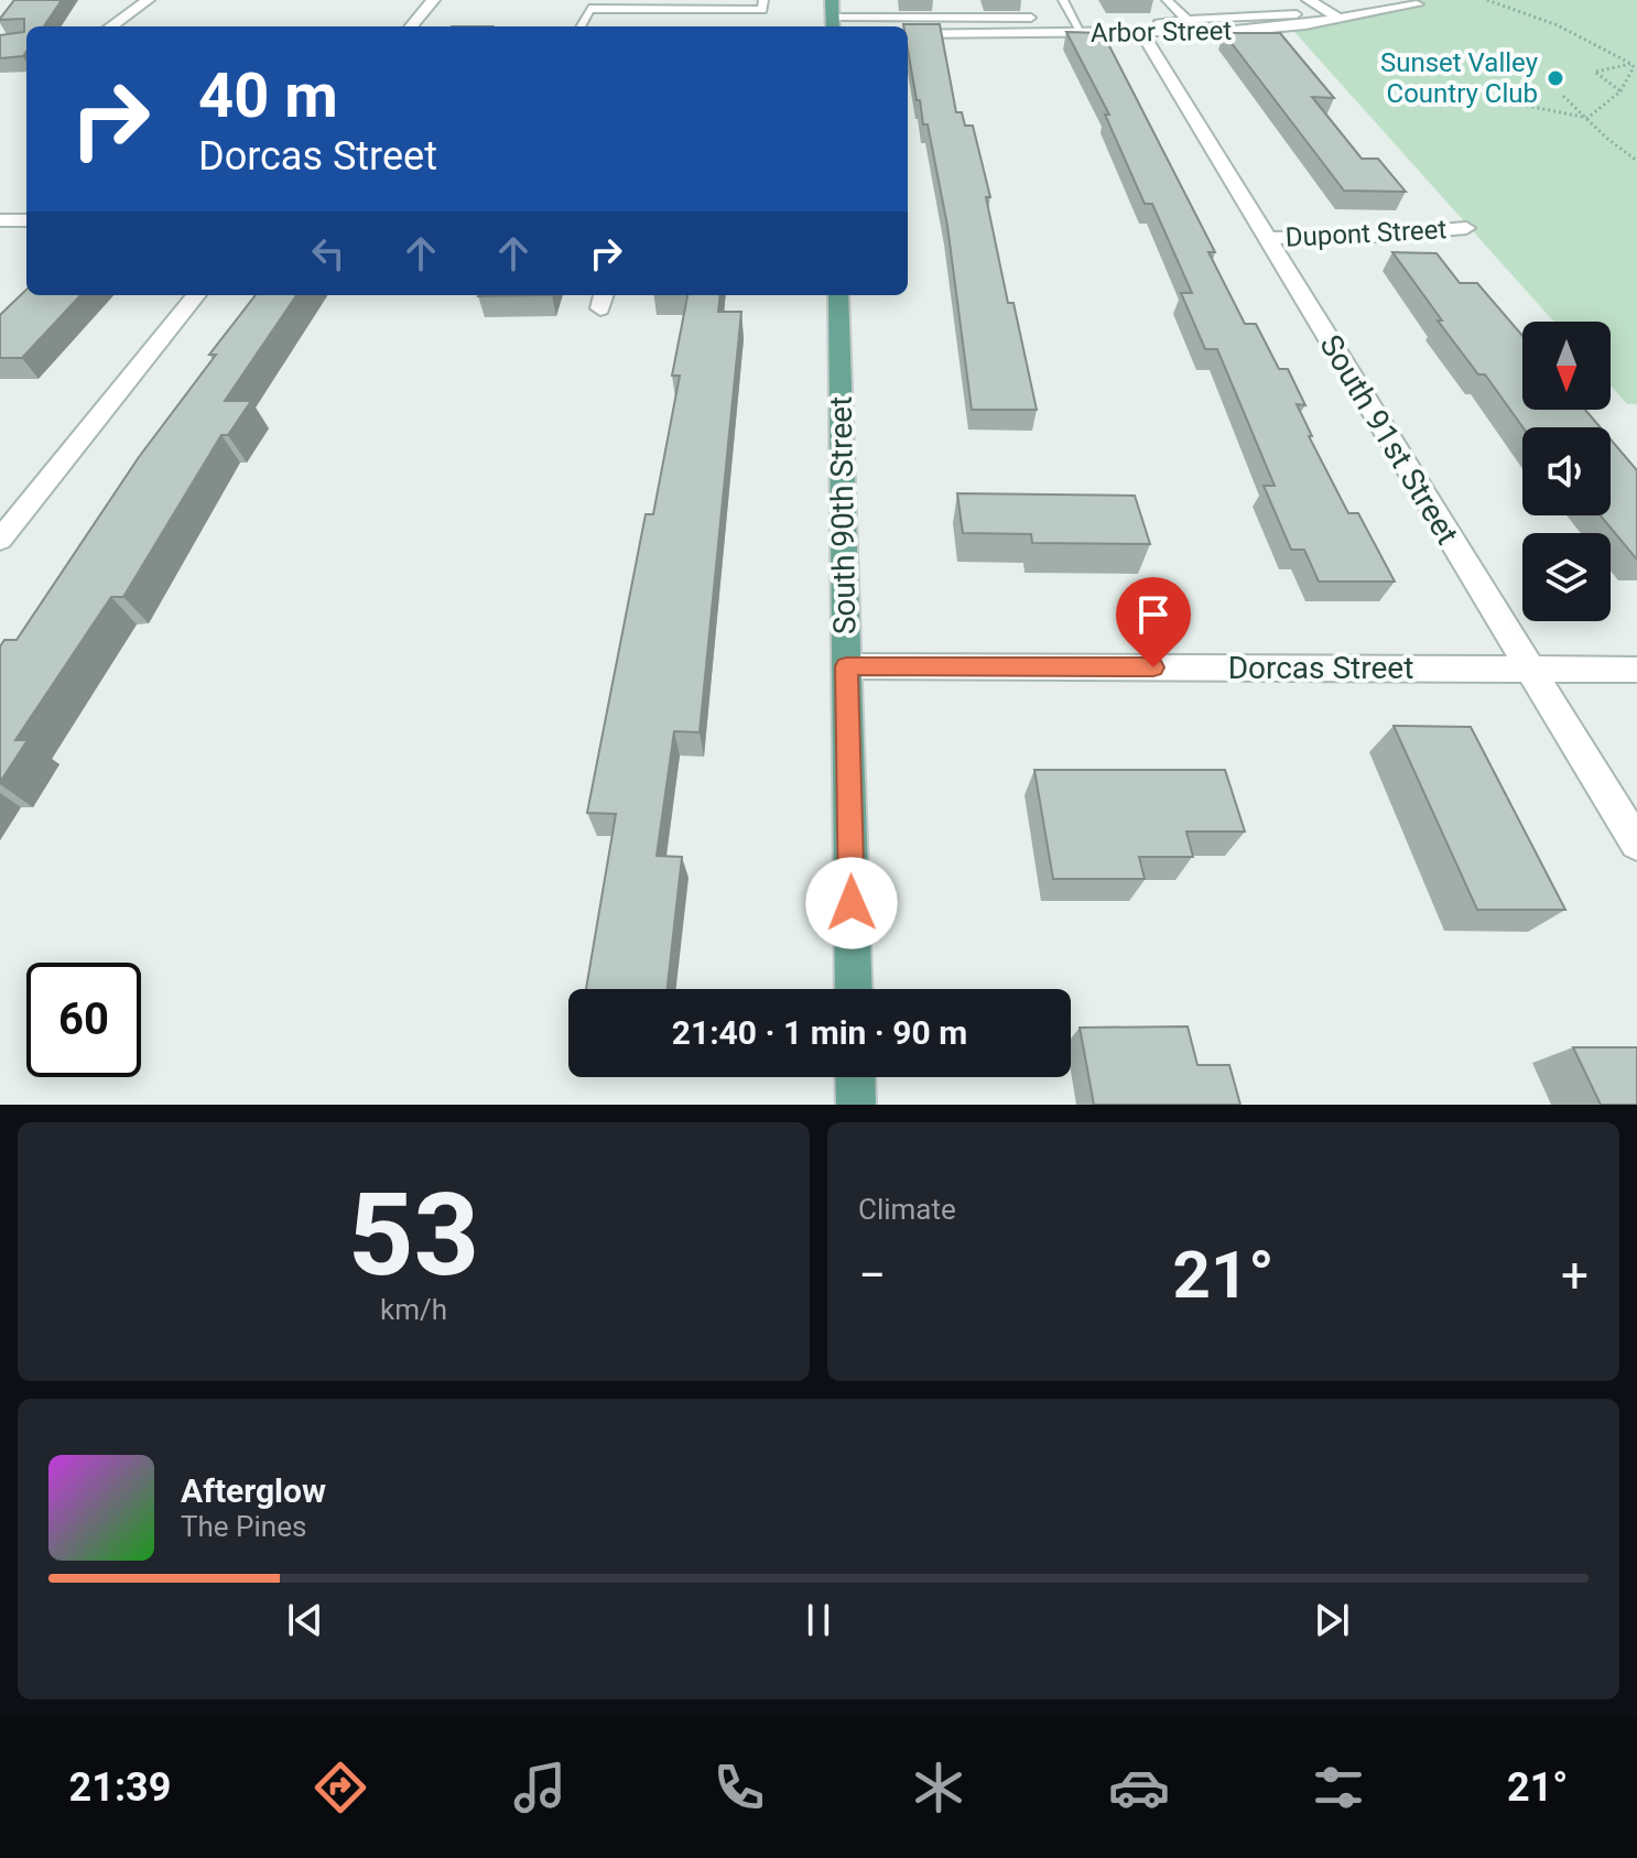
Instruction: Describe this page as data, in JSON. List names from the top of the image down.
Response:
{
  "streets": {
    "main road": ["South 90th Street"],
    "street": [
      "Arbor Street",
      "Dupont Street",
      "South 91st Street",
      "Dorcas Street"
    ]
  },
  "crossings": [
    ["Arbor Street", "South 91st Street"],
    ["Dupont Street", "South 91st Street"],
    ["South 91st Street", "Dorcas Street"],
    ["South 90th Street", "Dorcas Street"]
  ],
  "places": ["Sunset Valley Country Club"],
  "north": "bottom",
  "page": {
    "turn": ["40 m", "Dorcas Street"],
    "limit": "60",
    "trip": "21:40 · 1 min · 90 m",
    "tile": [
      ["53", "km/h"],
      "Climate"
    ],
    "heat": ["−", "21°", "+"],
    "song": ["Afterglow", "The Pines"],
    "tabs": ["21:39", "21°"]
  }
}
